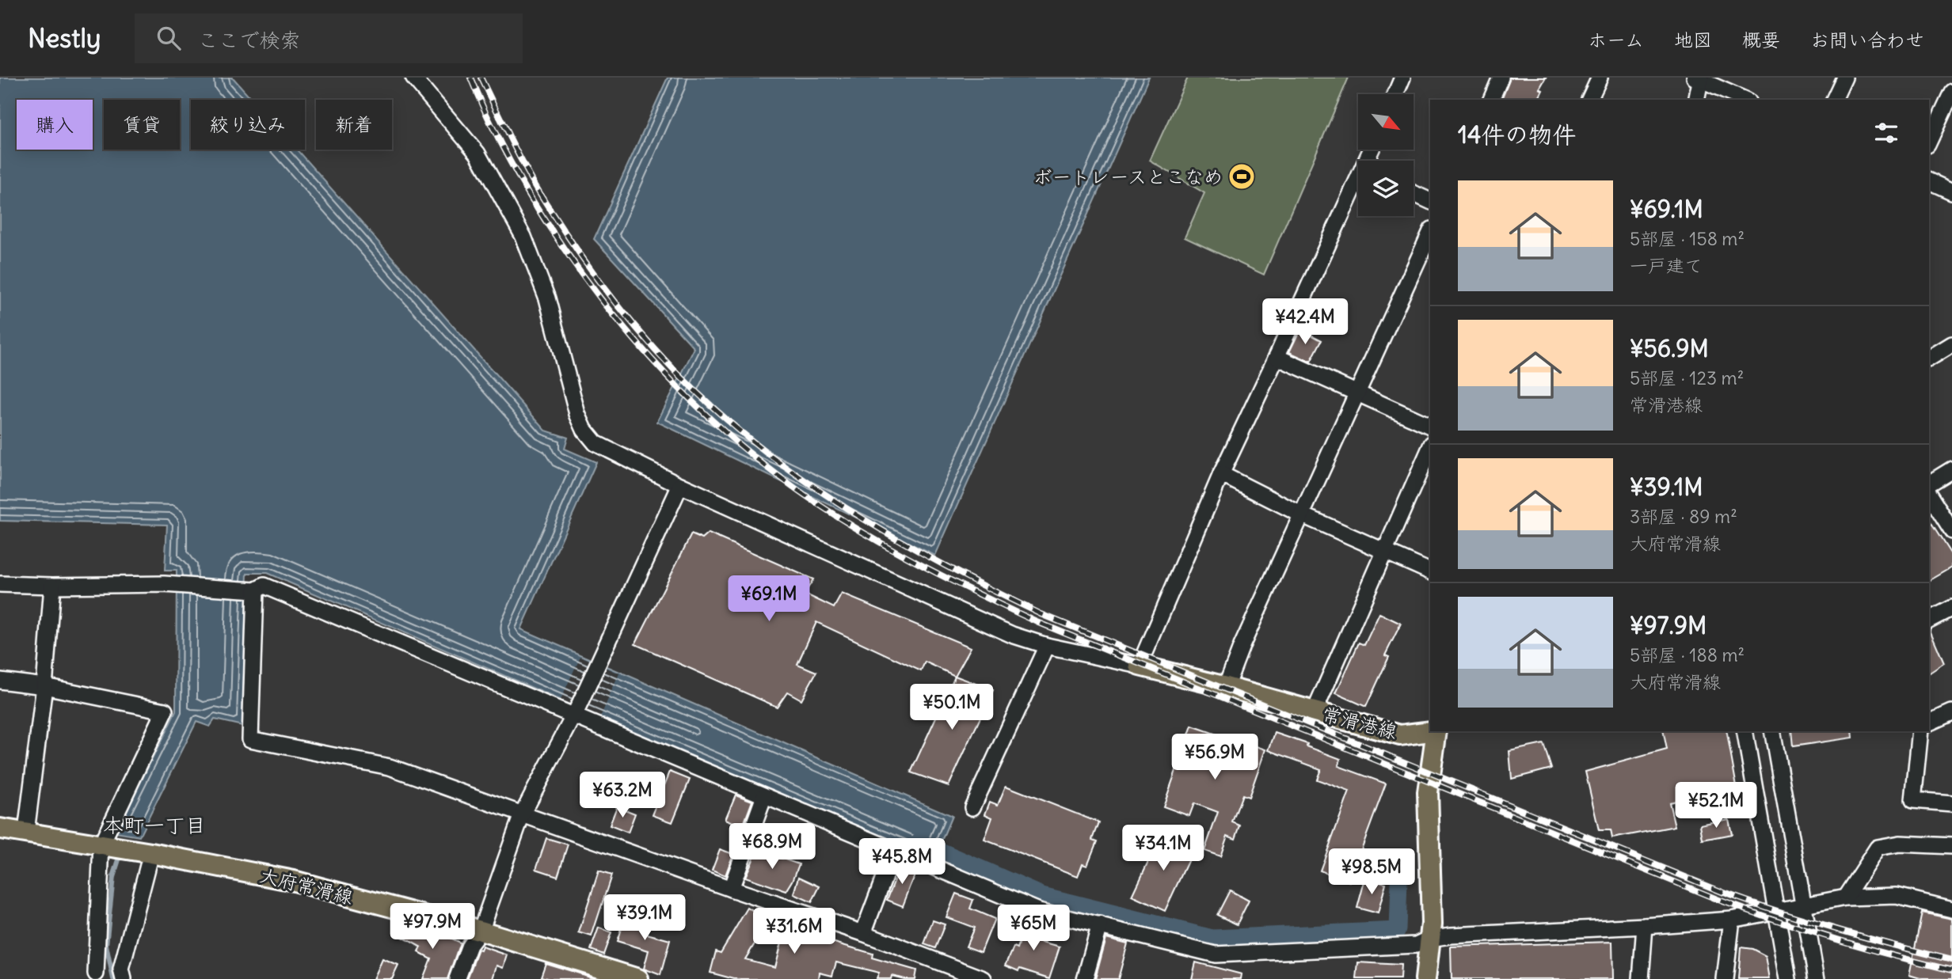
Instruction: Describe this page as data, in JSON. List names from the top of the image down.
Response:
{
  "streets": {
    "main road": ["常滑港線", "大府常滑線"]
  },
  "districts": ["本町一丁目"],
  "places": {
    "sports": ["ボートレースとこなめ"]
  },
  "north": "bottom right",
  "page": {
    "header": "Nestly",
    "search": "ここで検索",
    "nav": [
      "ホーム",
      "地図",
      "概要",
      "お問い合わせ"
    ],
    "chip": [
      "購入",
      "賃貸",
      "絞り込み",
      "新着"
    ],
    "heading": "14件の物件",
    "list": [
      {
        "name": "¥69.1M",
        "note": "5部屋 · 158 m² · 一戸建て"
      },
      {
        "name": "¥56.9M",
        "note": "5部屋 · 123 m² · 常滑港線"
      },
      {
        "name": "¥39.1M",
        "note": "3部屋 · 89 m² · 大府常滑線"
      },
      {
        "name": "¥97.9M",
        "note": "5部屋 · 188 m² · 大府常滑線"
      }
    ],
    "price": [
      "¥42.4M",
      "¥69.1M",
      "¥50.1M",
      "¥56.9M",
      "¥63.2M",
      "¥52.1M",
      "¥68.9M",
      "¥34.1M",
      "¥45.8M",
      "¥98.5M",
      "¥39.1M",
      "¥97.9M",
      "¥65M",
      "¥31.6M"
    ]
  }
}
